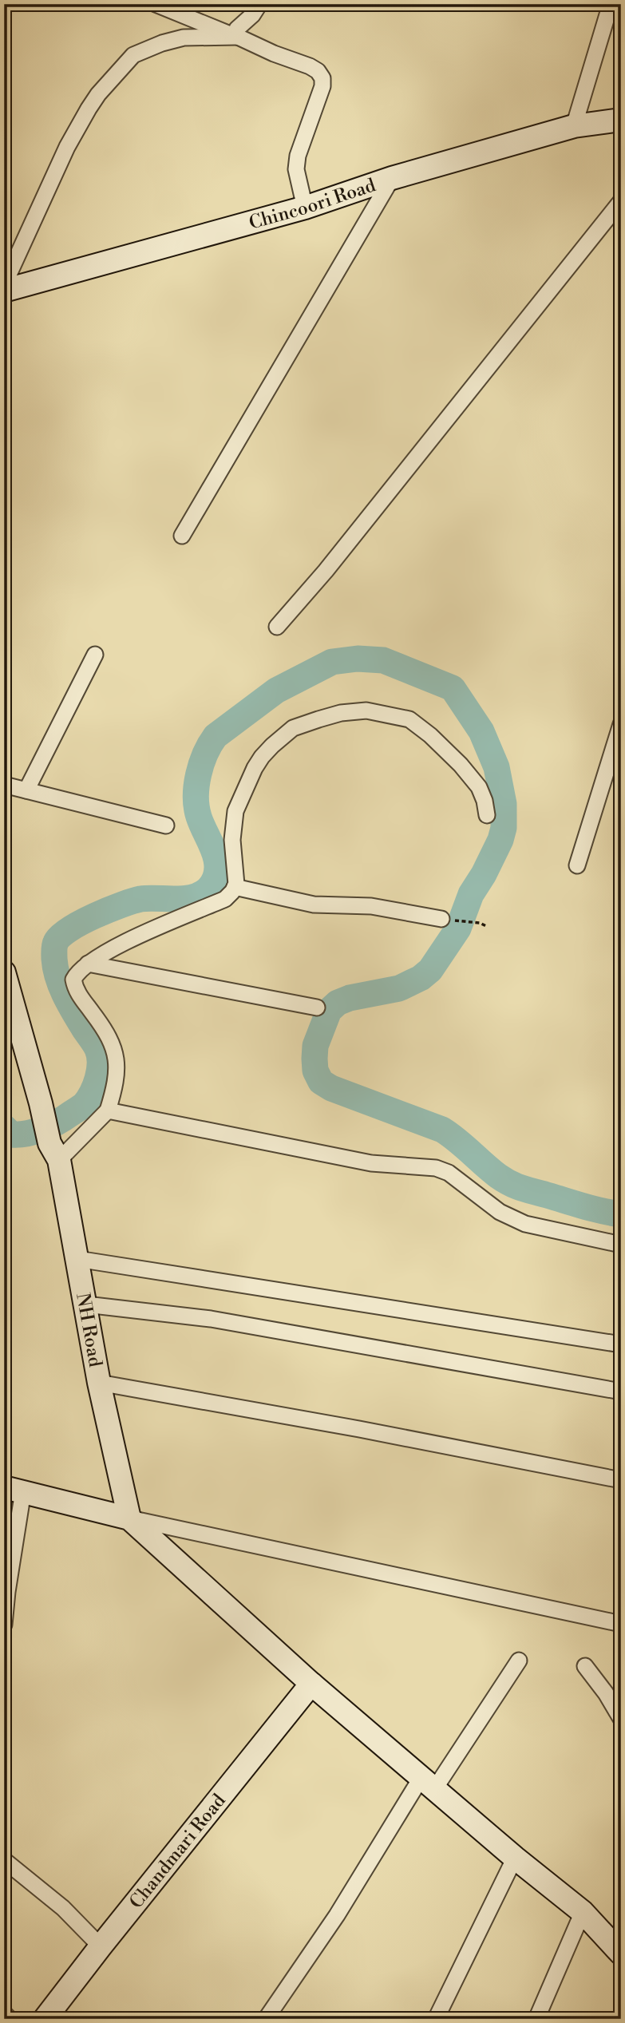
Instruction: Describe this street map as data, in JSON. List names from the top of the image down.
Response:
{
  "streets": {
    "main road": ["Chincoori Road", "NH Road", "Chandmari Road"]
  }
}
